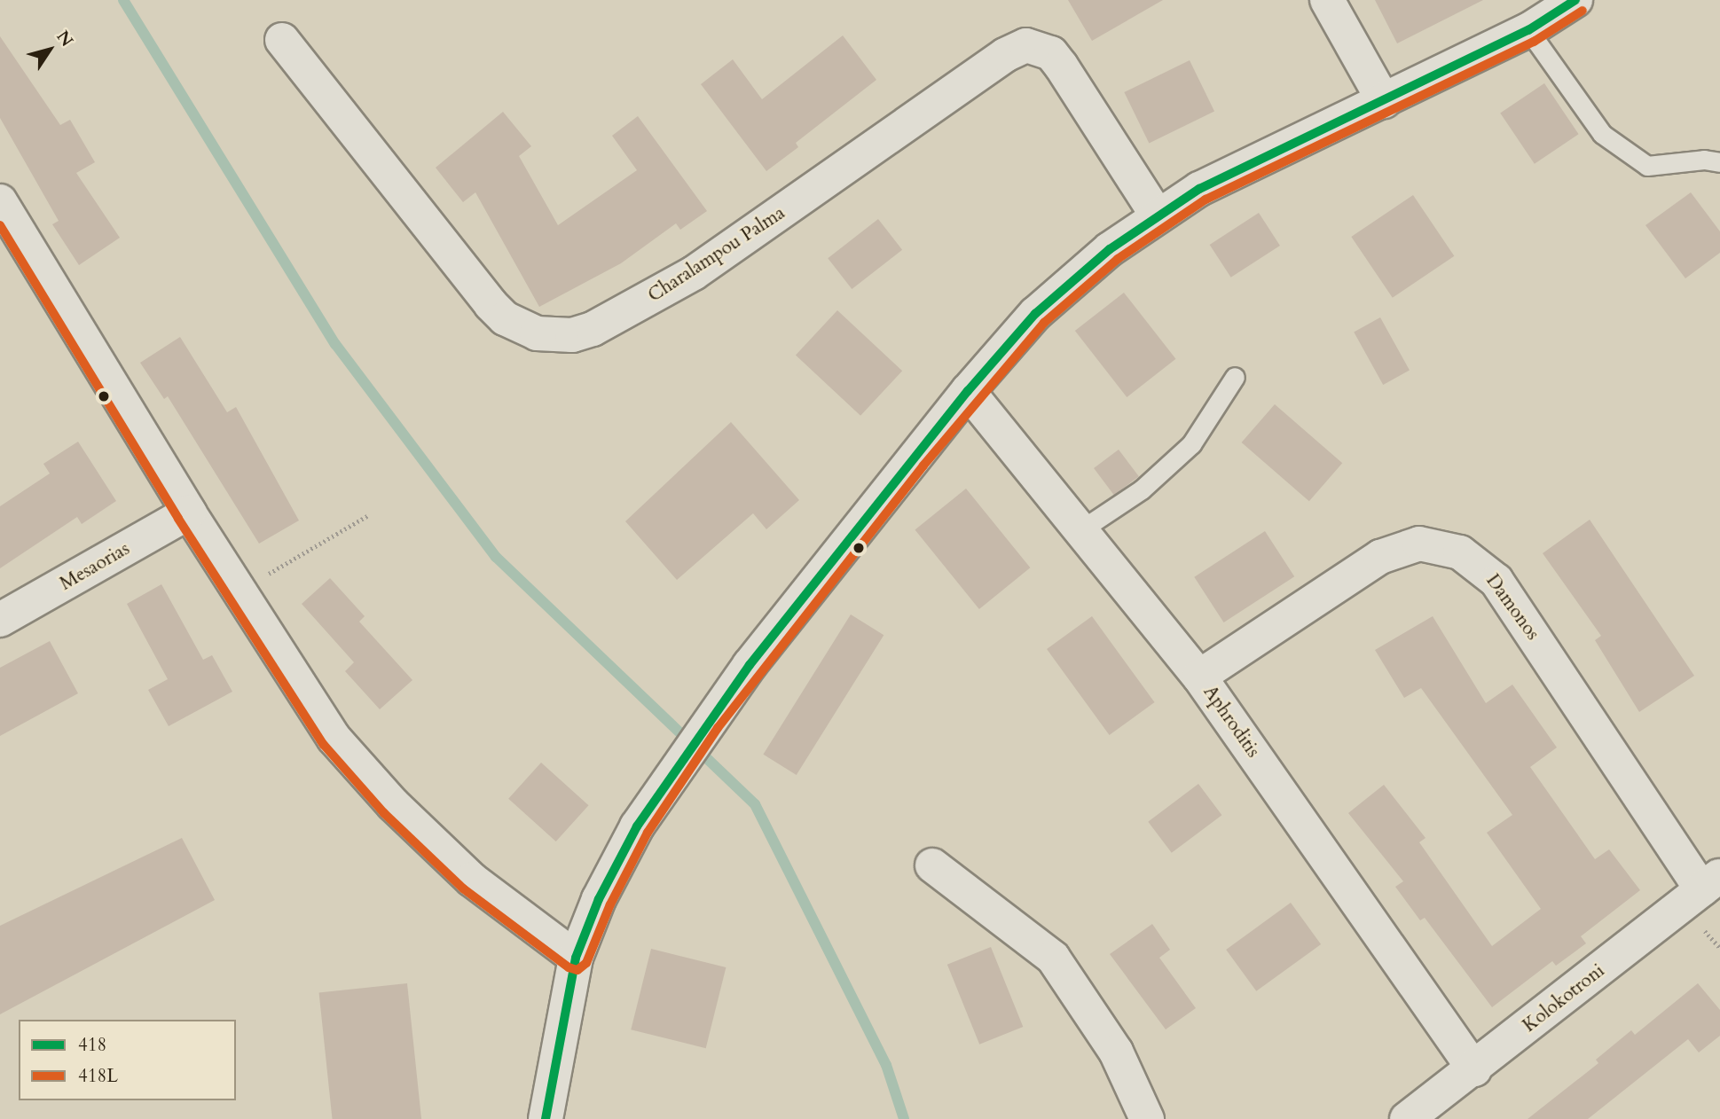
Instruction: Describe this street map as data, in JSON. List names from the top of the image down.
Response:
{
  "streets": {
    "street": [
      "Charalampou Palma",
      "Mesaorias",
      "Damonos",
      "Aphroditis",
      "Kolokotroni"
    ]
  },
  "crossings": [
    ["Damonos", "Aphroditis"],
    ["Damonos", "Kolokotroni"],
    ["Aphroditis", "Kolokotroni"]
  ],
  "lines": ["transit line 418", "transit line 418L"],
  "legend": ["418", "418L"],
  "north": "top right"
}
